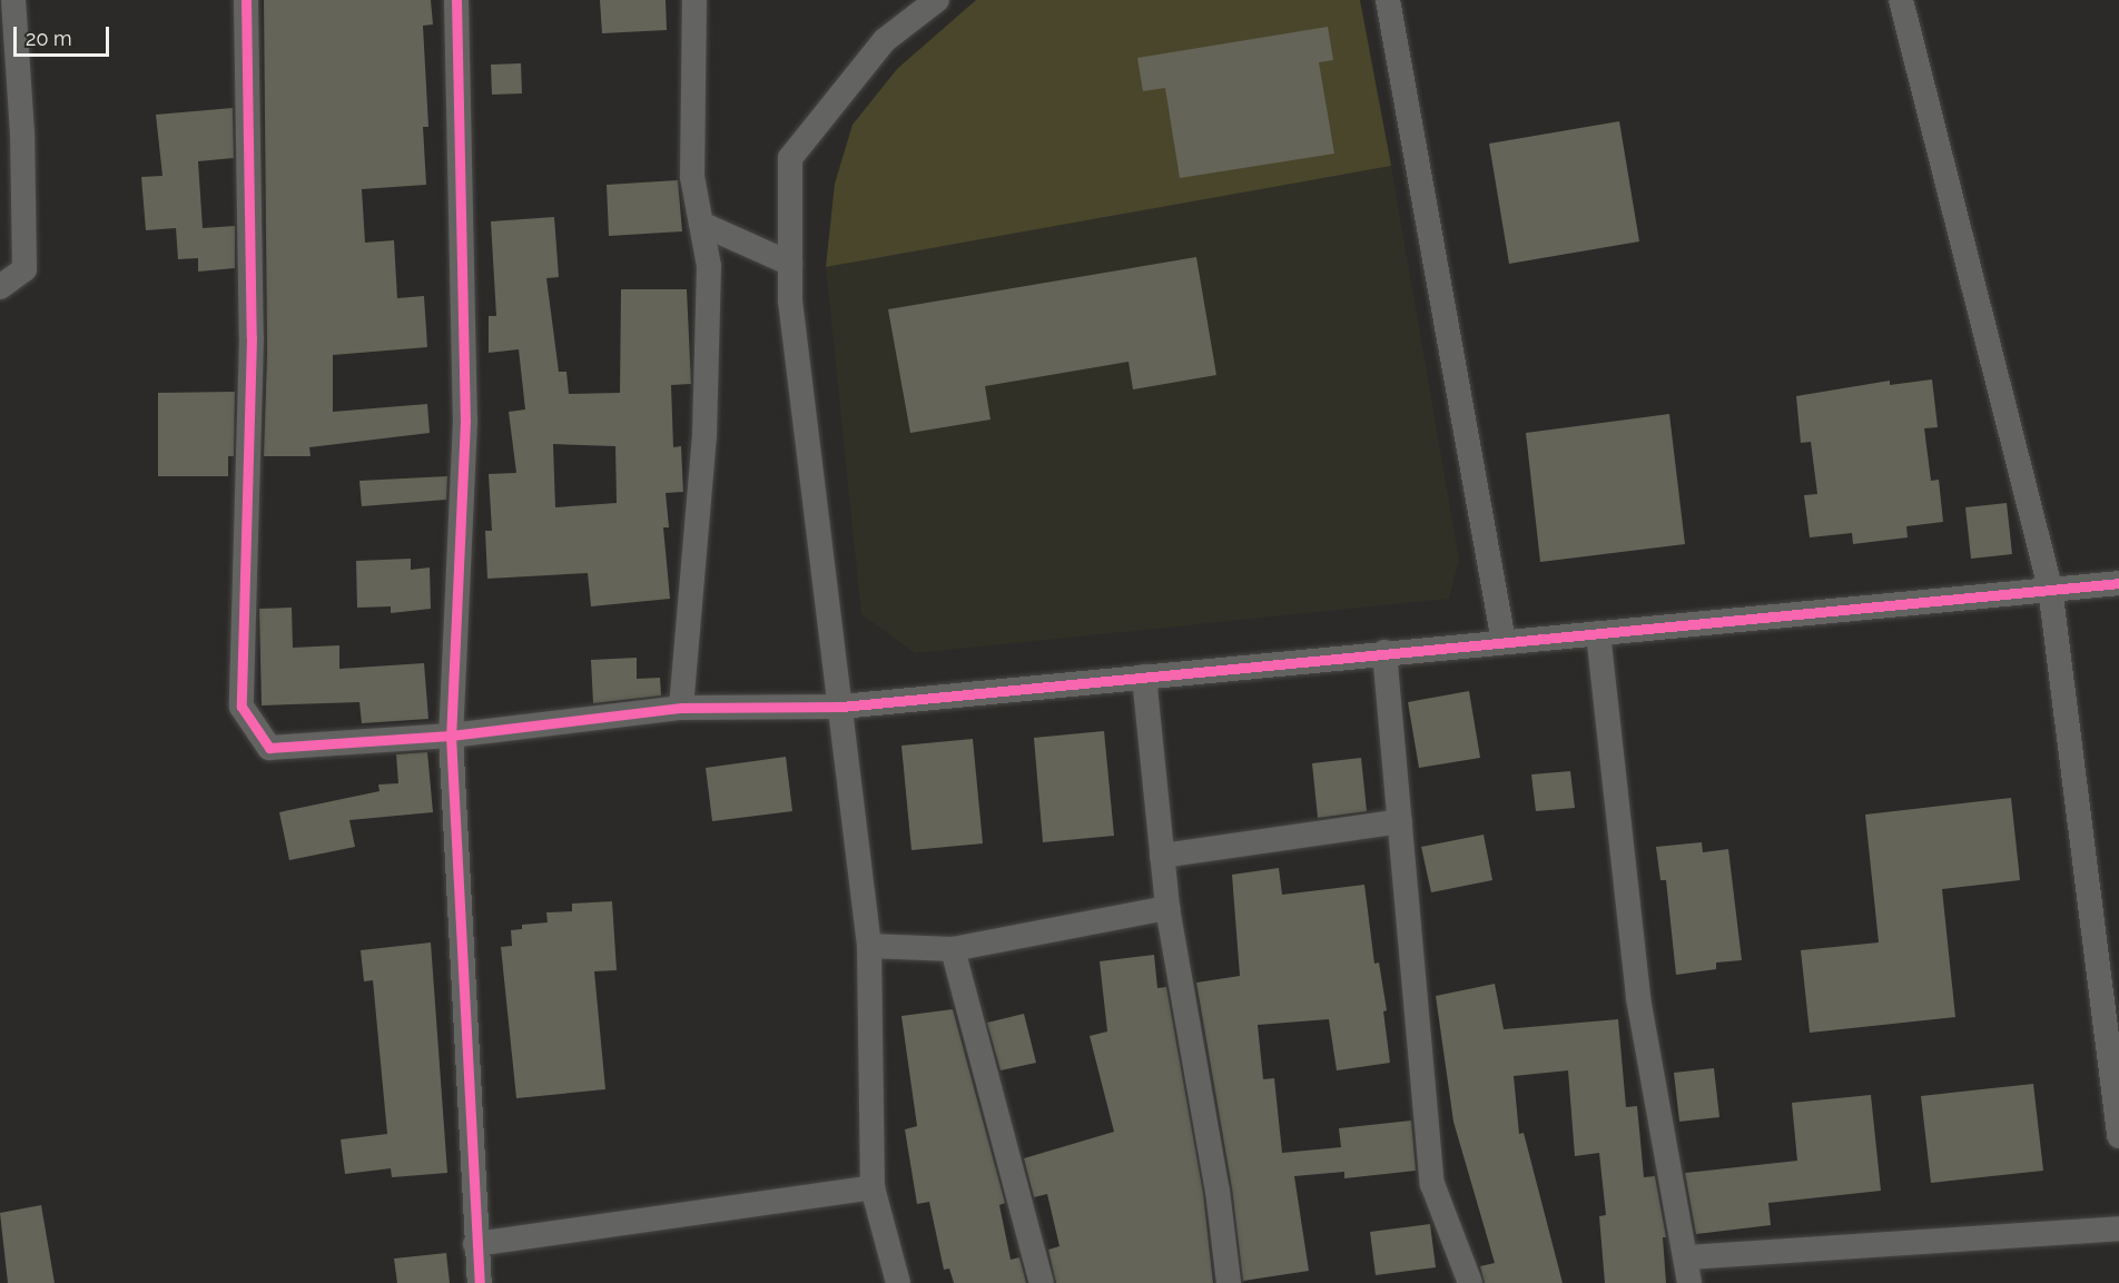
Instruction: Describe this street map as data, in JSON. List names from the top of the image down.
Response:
{
  "scale_bar": "20 m"
}
